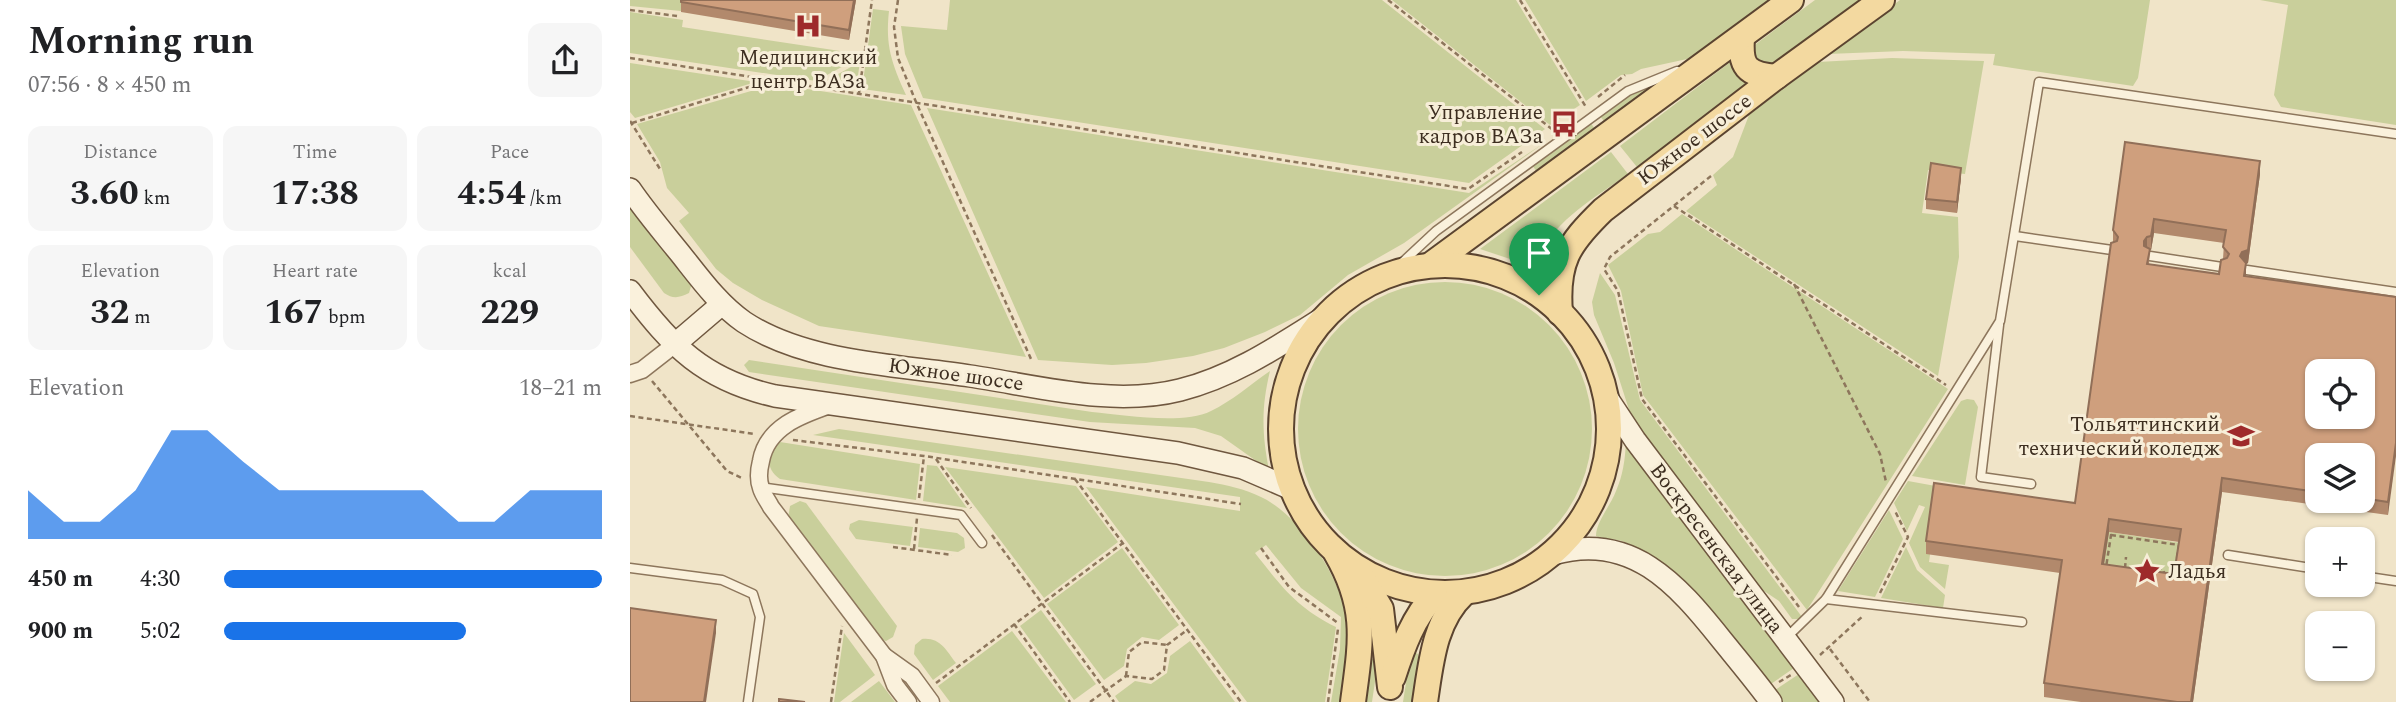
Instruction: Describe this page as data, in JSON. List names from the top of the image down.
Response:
{
  "streets": {
    "main road": ["Южное шоссе", "Воскресенская улица"]
  },
  "places": {
    "hospital": ["Медицинский центр ВАЗа"],
    "bus stop": ["Управление кадров ВАЗа"],
    "school or university": ["Тольяттинский технический коледж"],
    "place": ["Ладья"]
  },
  "page": {
    "heading": ["Morning run", "07:56 · 8 × 450 m"],
    "stats": [
      ["Distance", "3.60 km"],
      ["Time", "17:38"],
      ["Pace", "4:54 /km"],
      ["Elevation", "32 m"],
      ["Heart rate", "167 bpm"],
      ["kcal", "229"]
    ],
    "chart": ["Elevation", "18–21 m"],
    "map_buttons": ["+", "−"],
    "list": [
      {
        "name": "450 m",
        "note": "4:30"
      },
      {
        "name": "900 m",
        "note": "5:02"
      }
    ]
  }
}
